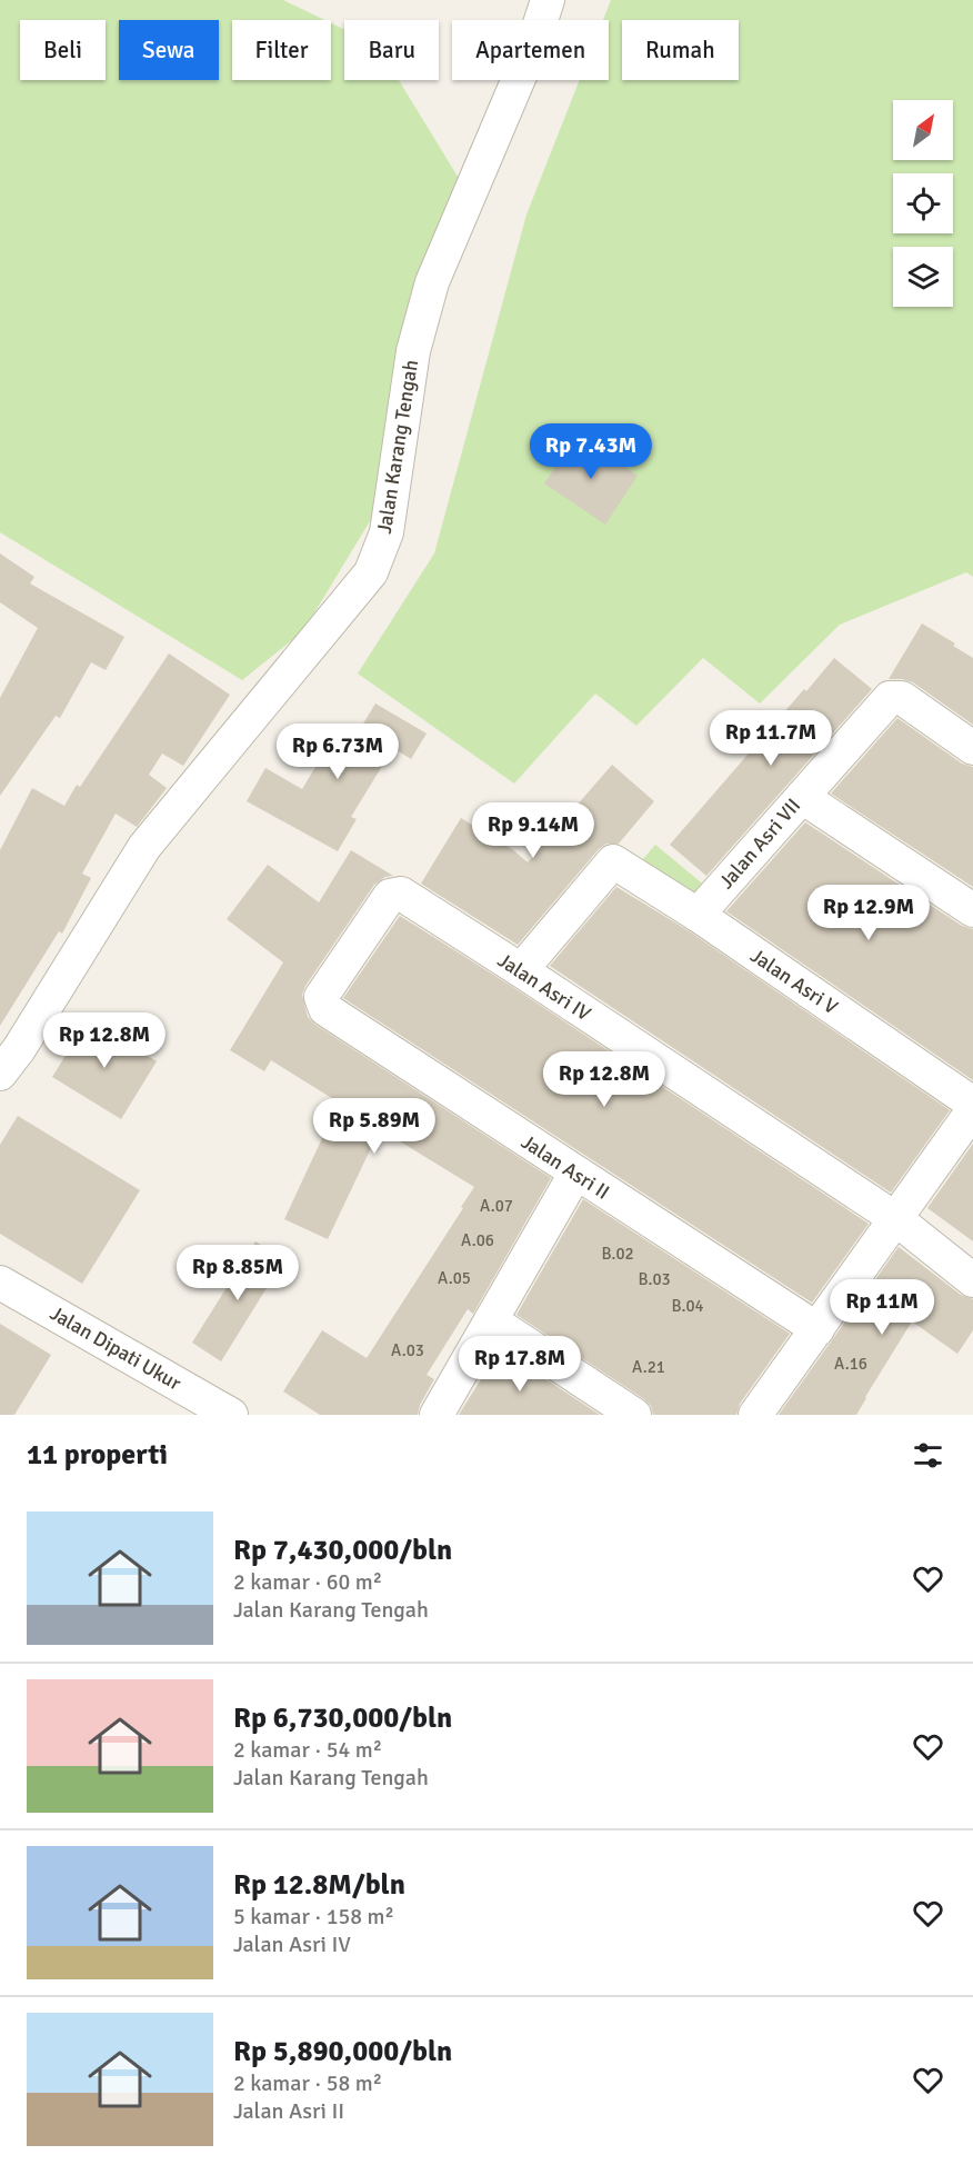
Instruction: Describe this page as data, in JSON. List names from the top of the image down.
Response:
{
  "streets": {
    "street": [
      "Jalan Karang Tengah",
      "Jalan Asri VII",
      "Jalan Asri V",
      "Jalan Asri IV",
      "Jalan Asri II",
      "Jalan Dipati Ukur"
    ]
  },
  "crossings": [
    ["Jalan Asri VII", "Jalan Asri V"],
    ["Jalan Asri V", "Jalan Asri IV"],
    ["Jalan Asri IV", "Jalan Asri II"]
  ],
  "house_numbers": [
    "A.07",
    "A.06",
    "B.02",
    "A.05",
    "B.03",
    "B.04",
    "A.03",
    "A.16",
    "A.21"
  ],
  "north": "top right",
  "page": {
    "chip": [
      "Beli",
      "Sewa",
      "Filter",
      "Baru",
      "Apartemen",
      "Rumah"
    ],
    "price": [
      "Rp 7.43M",
      "Rp 11.7M",
      "Rp 6.73M",
      "Rp 9.14M",
      "Rp 12.9M",
      "Rp 12.8M",
      "Rp 12.8M",
      "Rp 5.89M",
      "Rp 8.85M",
      "Rp 11M",
      "Rp 17.8M"
    ],
    "heading": "11 properti",
    "list": [
      {
        "name": "Rp 7,430,000/bln",
        "note": "2 kamar · 60 m² · Jalan Karang Tengah"
      },
      {
        "name": "Rp 6,730,000/bln",
        "note": "2 kamar · 54 m² · Jalan Karang Tengah"
      },
      {
        "name": "Rp 12.8M/bln",
        "note": "5 kamar · 158 m² · Jalan Asri IV"
      },
      {
        "name": "Rp 5,890,000/bln",
        "note": "2 kamar · 58 m² · Jalan Asri II"
      }
    ]
  }
}
